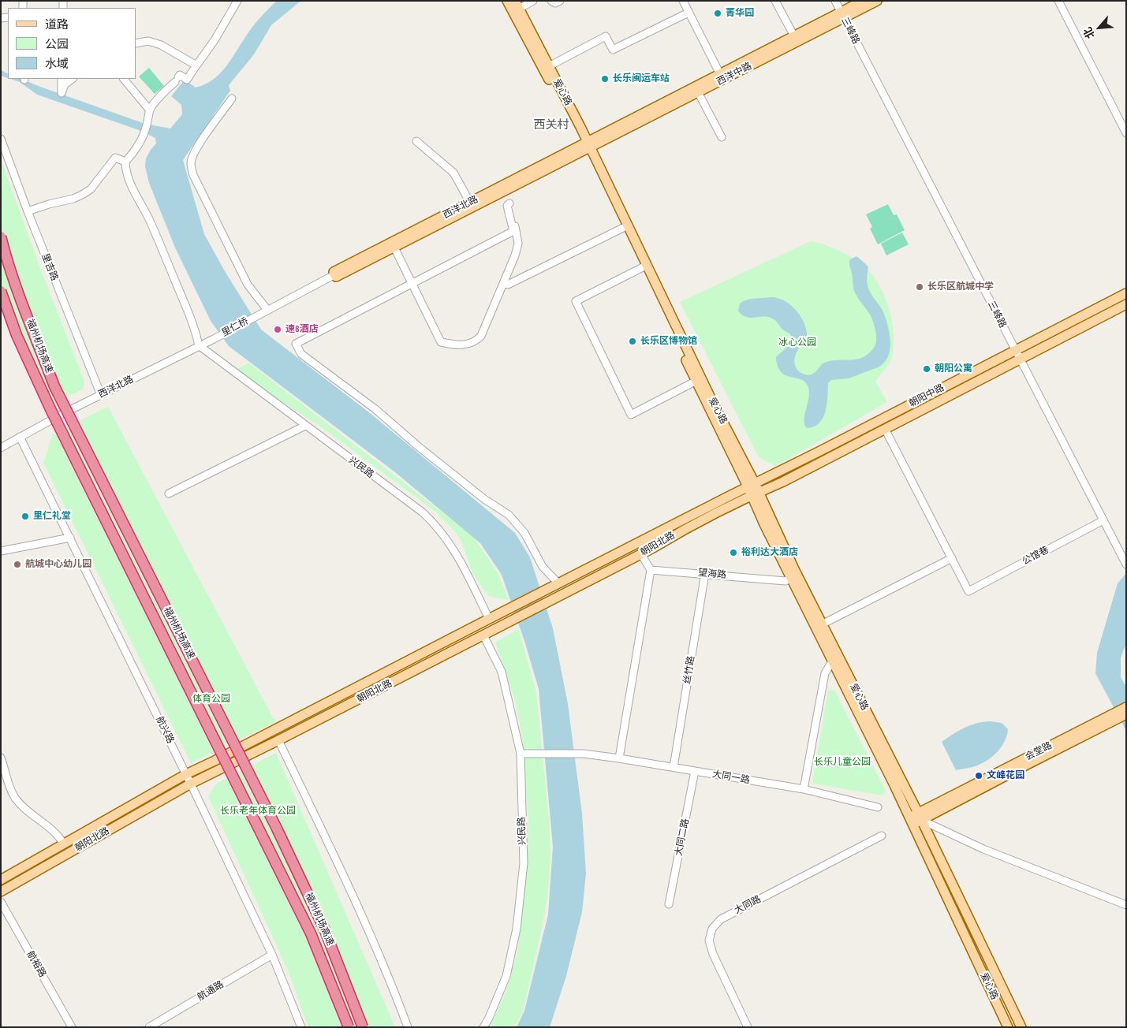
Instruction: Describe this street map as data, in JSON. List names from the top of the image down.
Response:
{
  "streets": {
    "highway": ["福州机场高速"],
    "main road": [
      "西洋中路",
      "爱心路",
      "西洋北路",
      "朝阳中路",
      "朝阳北路",
      "会堂路"
    ],
    "street": [
      "三峰路",
      "里吉路",
      "里仁桥",
      "兴民路",
      "公馆巷",
      "望海路",
      "丝竹路",
      "航兴路",
      "大同一路",
      "大同二路",
      "大同路",
      "航裕路",
      "航通路"
    ]
  },
  "crossings": [
    ["三峰路", "西洋中路"],
    ["三峰路", "朝阳中路"],
    ["三峰路", "公馆巷"],
    ["西洋中路", "爱心路"],
    ["西洋中路", "西洋北路"],
    ["爱心路", "西洋北路"],
    ["爱心路", "朝阳中路"],
    ["爱心路", "朝阳北路"],
    ["爱心路", "望海路"],
    ["爱心路", "会堂路"],
    ["西洋北路", "里吉路"],
    ["西洋北路", "里仁桥"],
    ["西洋北路", "兴民路"],
    ["西洋北路", "航兴路"],
    ["朝阳中路", "朝阳北路"],
    ["兴民路", "朝阳北路"],
    ["兴民路", "大同一路"],
    ["朝阳北路", "航兴路"],
    ["望海路", "丝竹路"],
    ["丝竹路", "大同一路"],
    ["航兴路", "航通路"],
    ["大同一路", "大同二路"]
  ],
  "districts": ["西关村"],
  "parks": [
    "冰心公园",
    "体育公园",
    "长乐儿童公园",
    "长乐老年体育公园"
  ],
  "places": [
    "菁华园",
    "长乐闽运车站",
    "长乐区航城中学",
    "速8酒店",
    "长乐区博物馆",
    "朝阳公寓",
    "里仁礼堂",
    "裕利达大酒店",
    "航城中心幼儿园",
    "文峰花园"
  ],
  "legend": ["道路", "公园", "水域"],
  "north": "bottom left"
}
